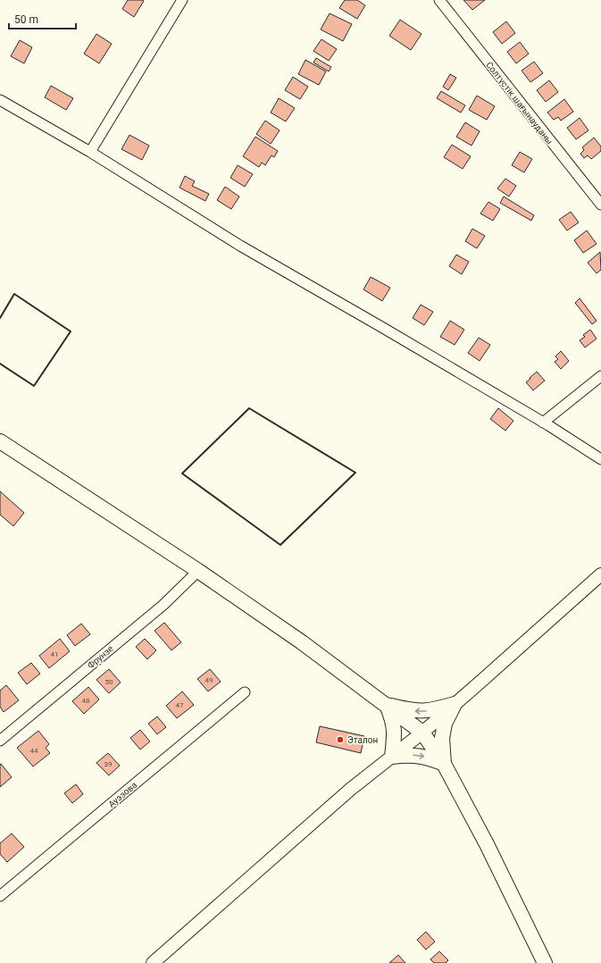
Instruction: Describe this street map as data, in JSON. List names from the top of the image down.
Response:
{
  "streets": {
    "street": ["Солтүстік шағынауданы", "Фрунзе", "Ауэзова"]
  },
  "places": ["Эталон"],
  "house_numbers": [
    "41",
    "49",
    "50",
    "48",
    "47",
    "44",
    "39"
  ],
  "scale_bar": "50 m"
}
